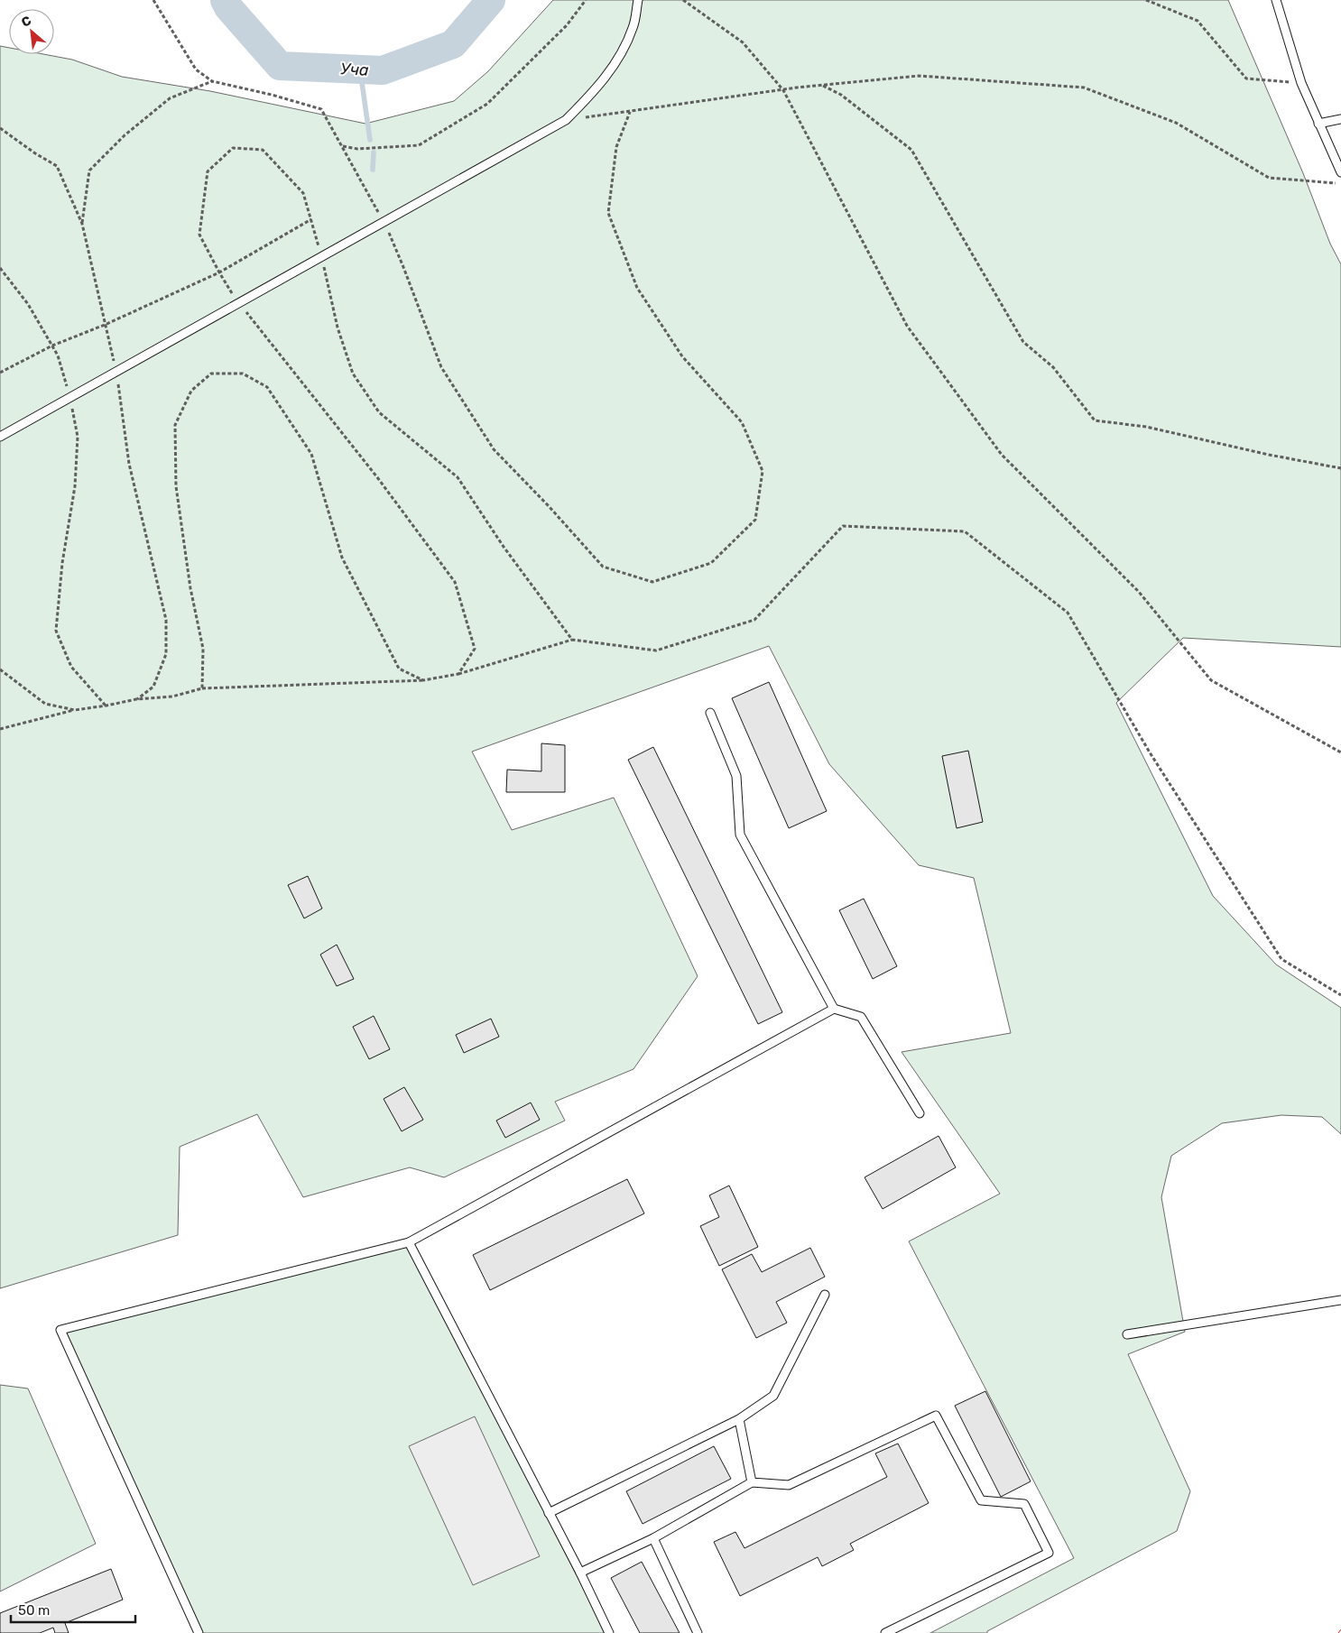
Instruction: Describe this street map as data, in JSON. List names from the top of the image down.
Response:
{
  "water": ["Уча"],
  "scale_bar": "50 m",
  "north": "top left"
}
